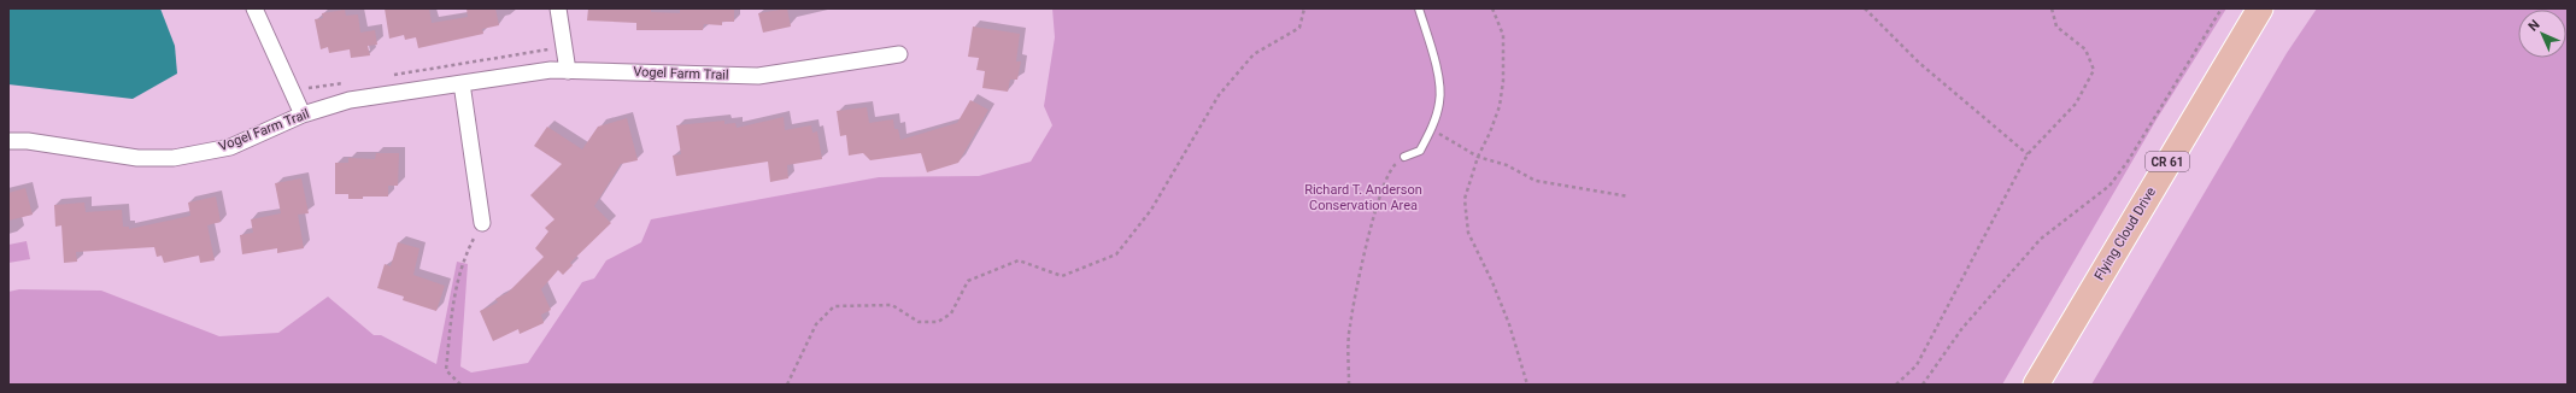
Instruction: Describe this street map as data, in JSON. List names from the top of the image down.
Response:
{
  "streets": {
    "main road": ["CR 61", "Flying Cloud Drive"],
    "street": ["Vogel Farm Trail"]
  },
  "parks": ["Richard T. Anderson Conservation Area"],
  "north": "top left"
}
